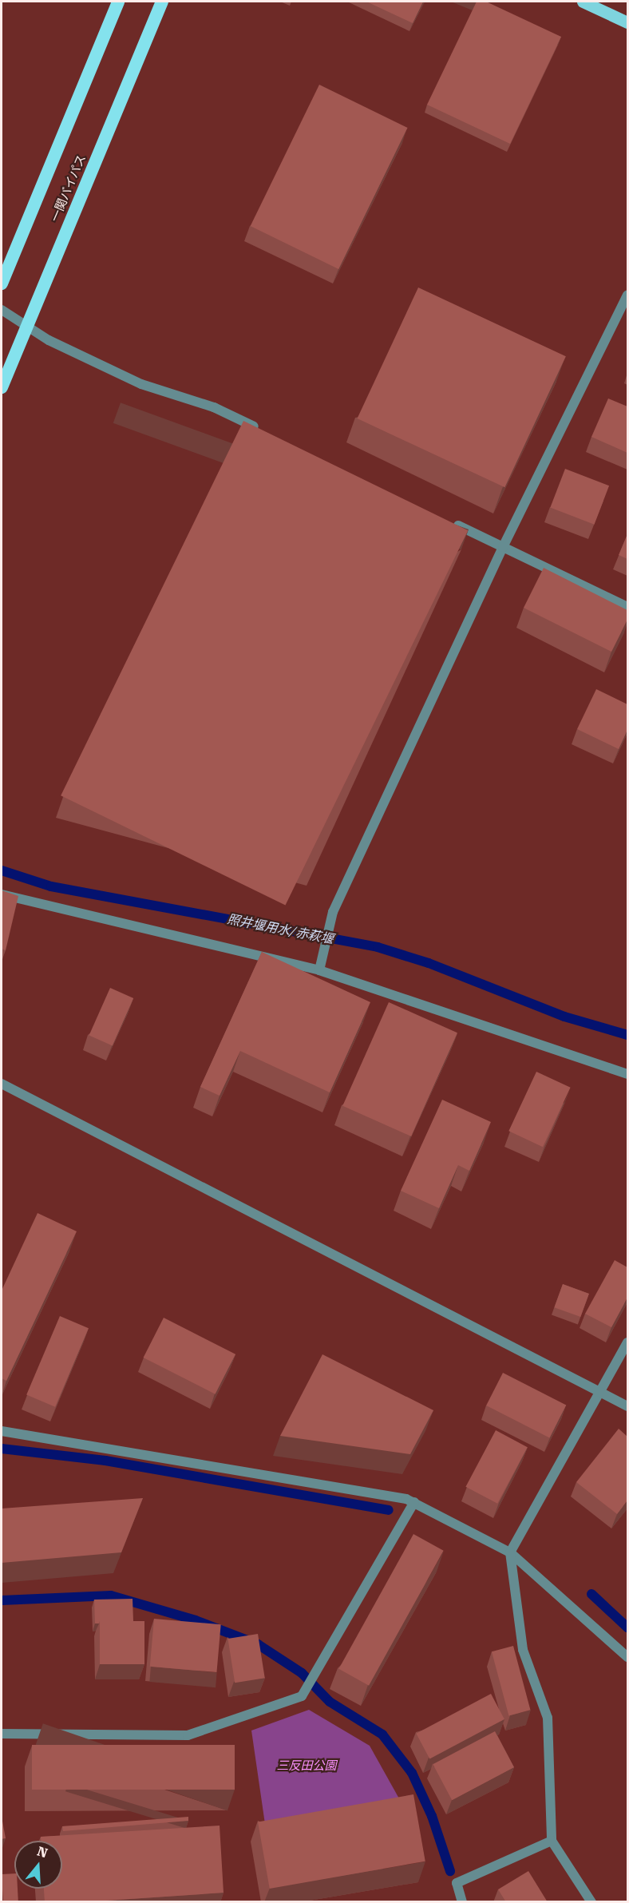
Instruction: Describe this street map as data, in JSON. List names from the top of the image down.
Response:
{
  "streets": {
    "highway": ["一関バイパス"]
  },
  "water": ["照井堰用水/赤萩堰"],
  "parks": ["三反田公園"],
  "north": "top"
}
